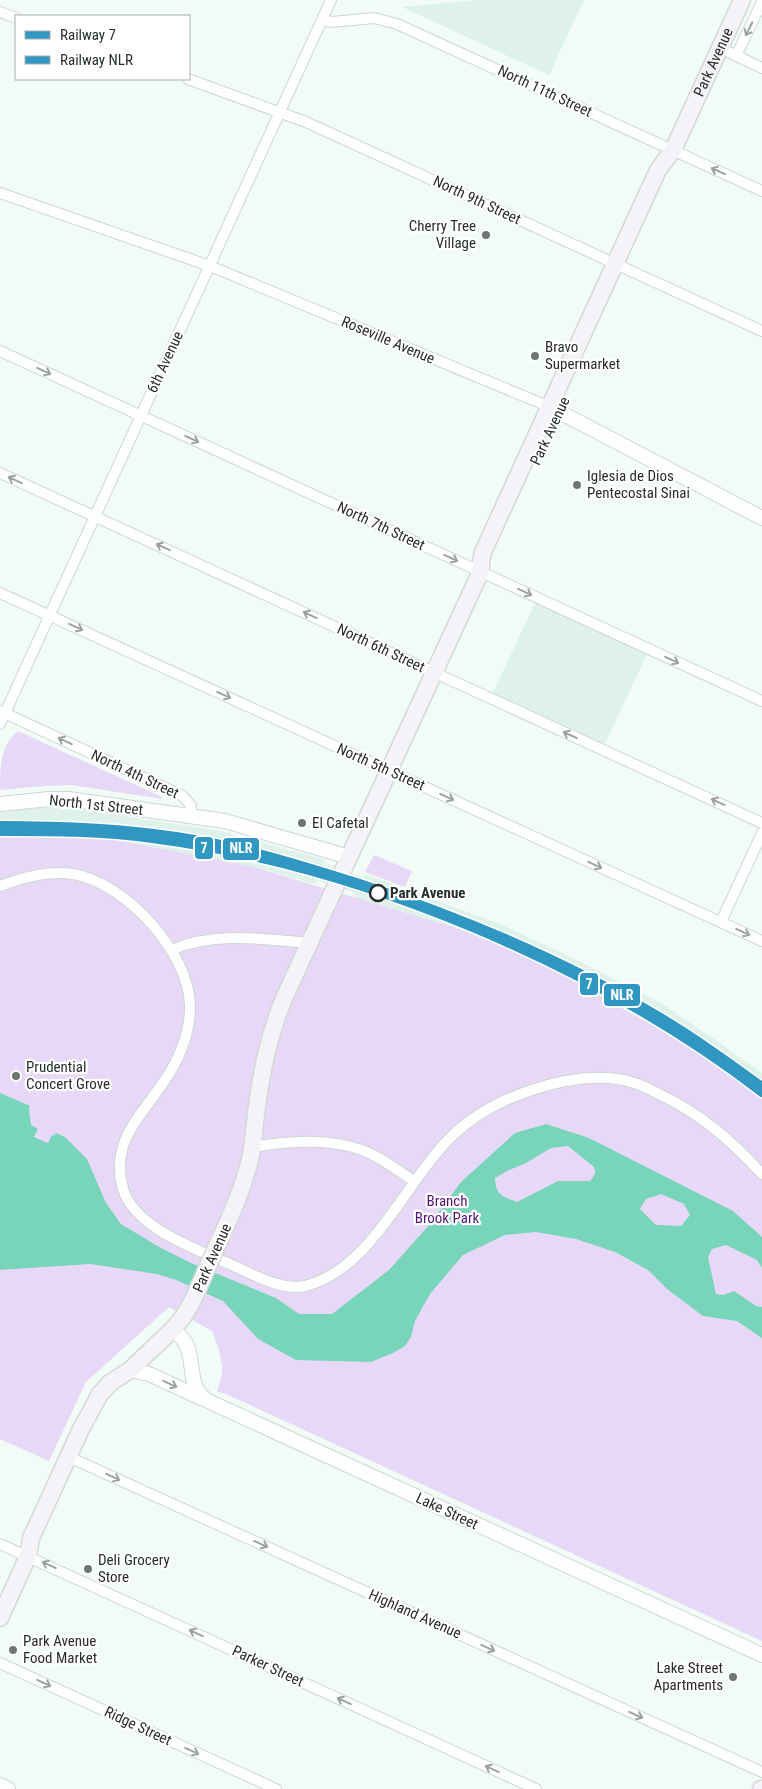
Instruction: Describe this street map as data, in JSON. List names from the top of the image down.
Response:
{
  "streets": {
    "main road": ["Park Avenue"],
    "street": [
      "North 11th Street",
      "North 9th Street",
      "Roseville Avenue",
      "6th Avenue",
      "North 7th Street",
      "North 6th Street",
      "North 5th Street",
      "North 4th Street",
      "North 1st Street",
      "Lake Street",
      "Highland Avenue",
      "Parker Street",
      "Ridge Street"
    ]
  },
  "crossings": [
    ["Park Avenue", "North 11th Street"],
    ["Park Avenue", "North 9th Street"],
    ["Park Avenue", "Roseville Avenue"],
    ["Park Avenue", "North 7th Street"],
    ["Park Avenue", "North 6th Street"],
    ["Park Avenue", "North 5th Street"],
    ["Park Avenue", "Lake Street"],
    ["Park Avenue", "Highland Avenue"],
    ["Park Avenue", "Parker Street"],
    ["North 11th Street", "6th Avenue"],
    ["North 9th Street", "6th Avenue"],
    ["Roseville Avenue", "6th Avenue"],
    ["6th Avenue", "North 7th Street"],
    ["6th Avenue", "North 6th Street"],
    ["6th Avenue", "North 5th Street"],
    ["6th Avenue", "North 4th Street"],
    ["North 4th Street", "North 1st Street"]
  ],
  "one_way": [
    "North 7th Street",
    "North 6th Street",
    "North 5th Street",
    "North 4th Street",
    "Highland Avenue",
    "Parker Street",
    "Ridge Street"
  ],
  "parks": ["Branch Brook Park"],
  "places": [
    "Cherry Tree Village",
    "Bravo Supermarket",
    "Iglesia de Dios Pentecostal Sinai",
    "El Cafetal",
    "Park Avenue",
    "Prudential Concert Grove",
    "Deli Grocery Store",
    "Park Avenue Food Market",
    "Lake Street Apartments"
  ],
  "lines": ["rail line NLR", "rail line 7"],
  "legend": ["Railway 7", "Railway NLR"]
}
